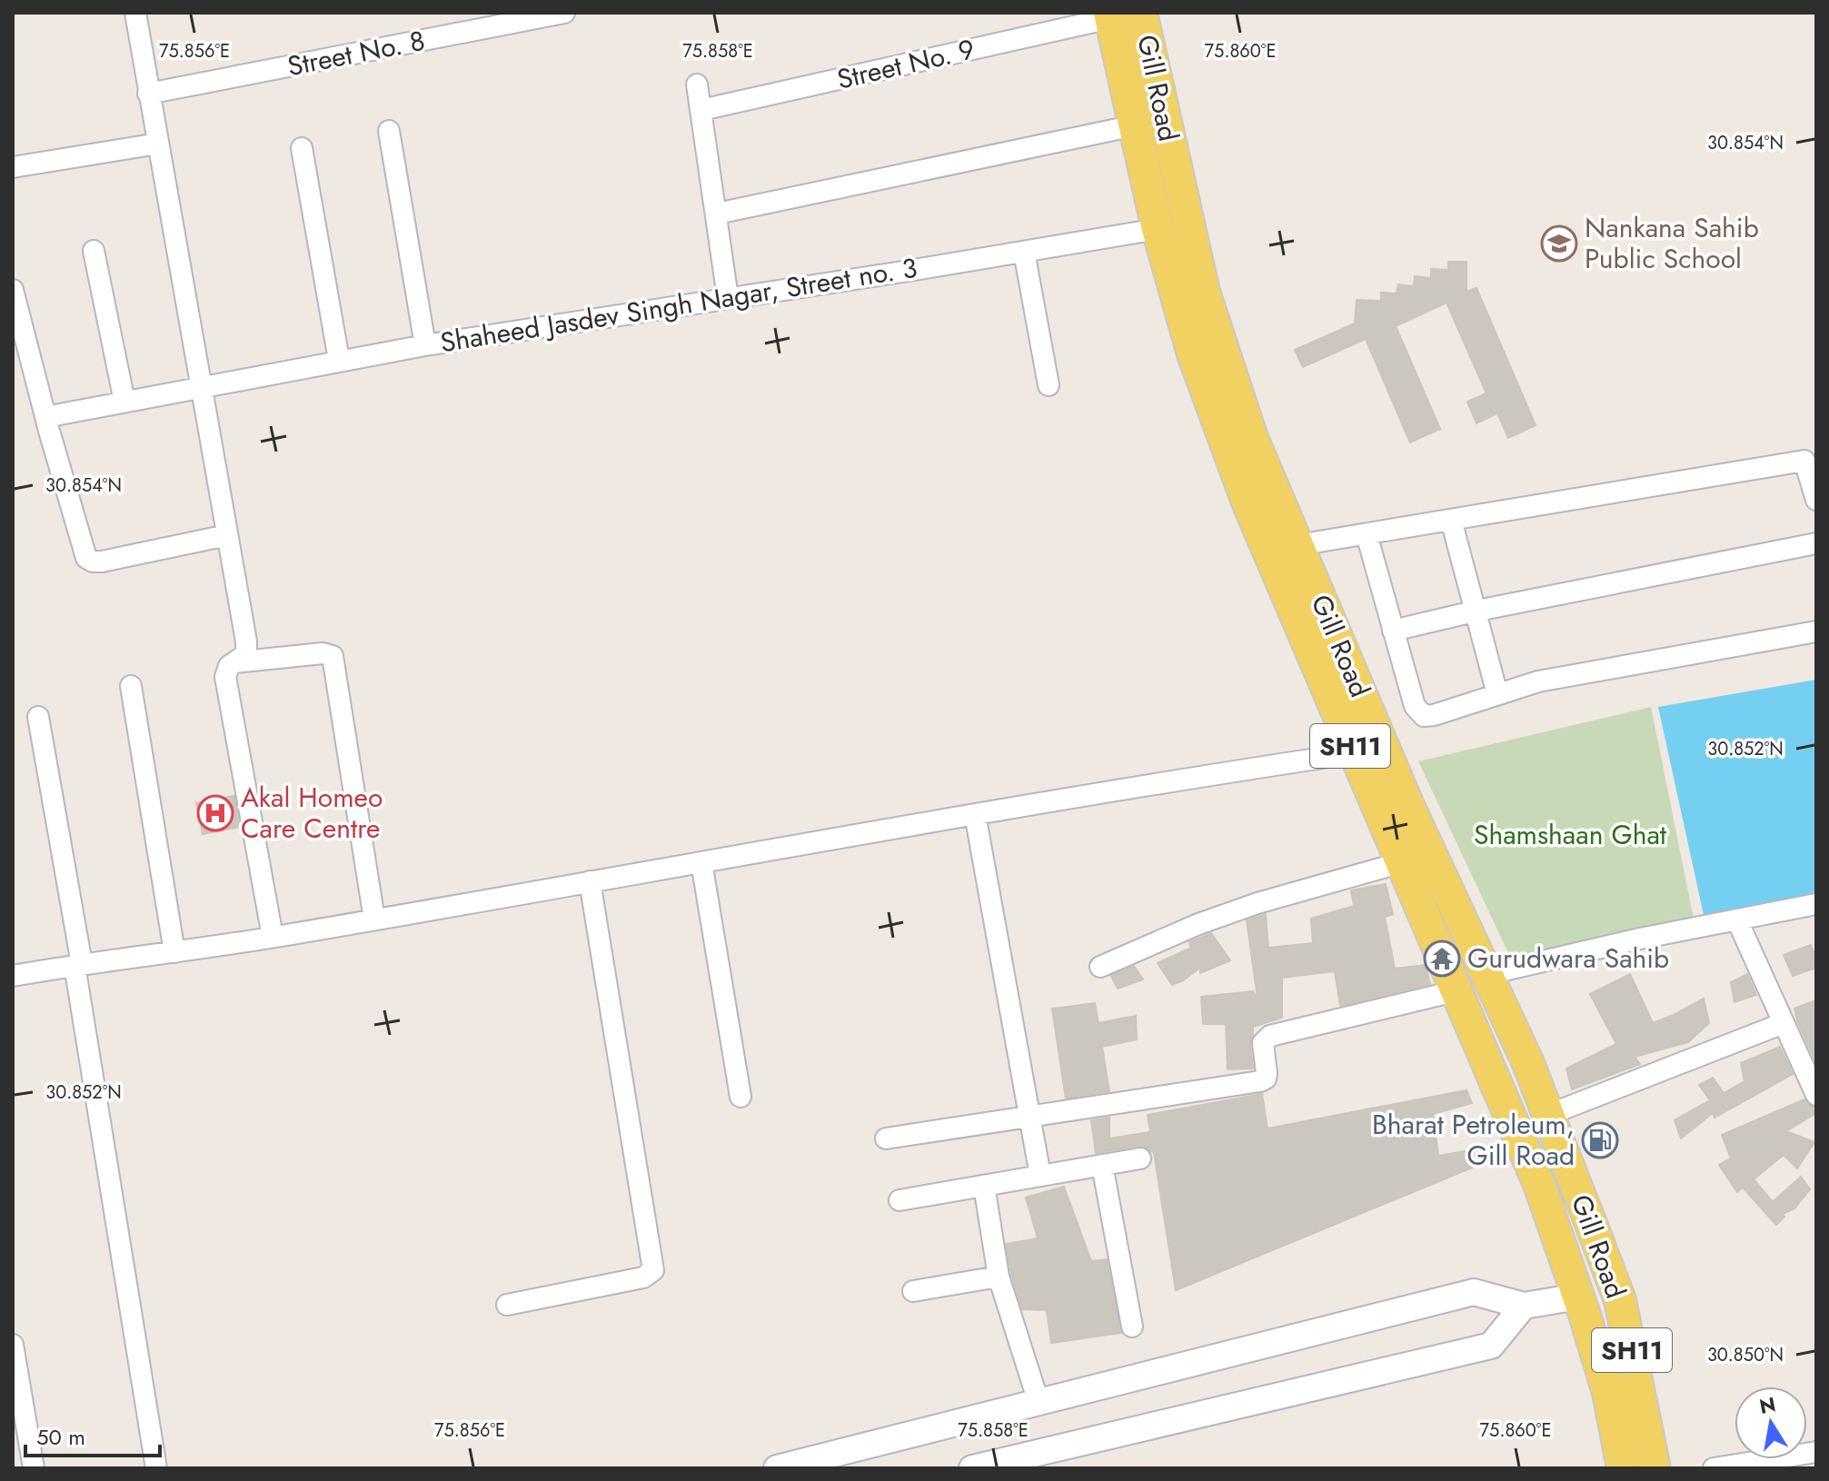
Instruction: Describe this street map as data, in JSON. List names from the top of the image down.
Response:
{
  "streets": {
    "main road": ["Gill Road", "SH11"],
    "street": ["Street No. 8", "Street No. 9", "Shaheed Jasdev Singh Nagar, Street no. 3"]
  },
  "crossings": [
    ["Street No. 9", "Gill Road"],
    ["Gill Road", "Shaheed Jasdev Singh Nagar, Street no. 3"]
  ],
  "parks": ["Shamshaan Ghat"],
  "places": {
    "school or university": ["Nankana Sahib Public School"],
    "hospital": ["Akal Homeo Care Centre"],
    "temple": ["Gurudwara Sahib"],
    "fuel station": ["Bharat Petroleum, Gill Road"]
  },
  "scale_bar": "50 m",
  "north": "top",
  "coordinates": [
    "75.856°E",
    "75.858°E",
    "75.860°E",
    "30.854°N",
    "30.852°N",
    "30.850°N"
  ]
}
